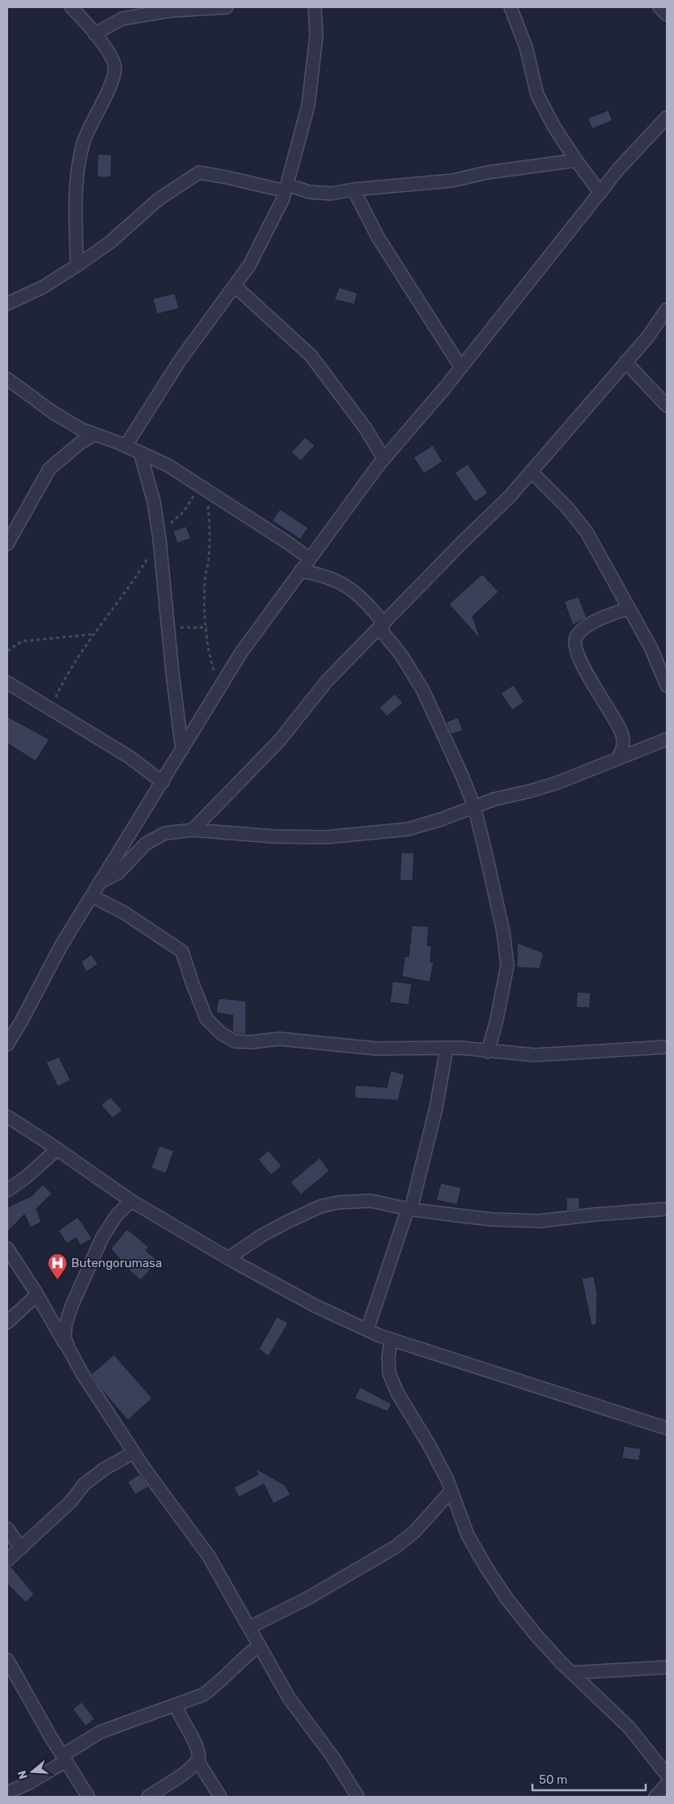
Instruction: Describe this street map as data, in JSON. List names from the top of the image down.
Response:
{
  "places": {
    "hospital": ["Butengorumasa"]
  },
  "scale_bar": "50 m",
  "north": "left"
}
